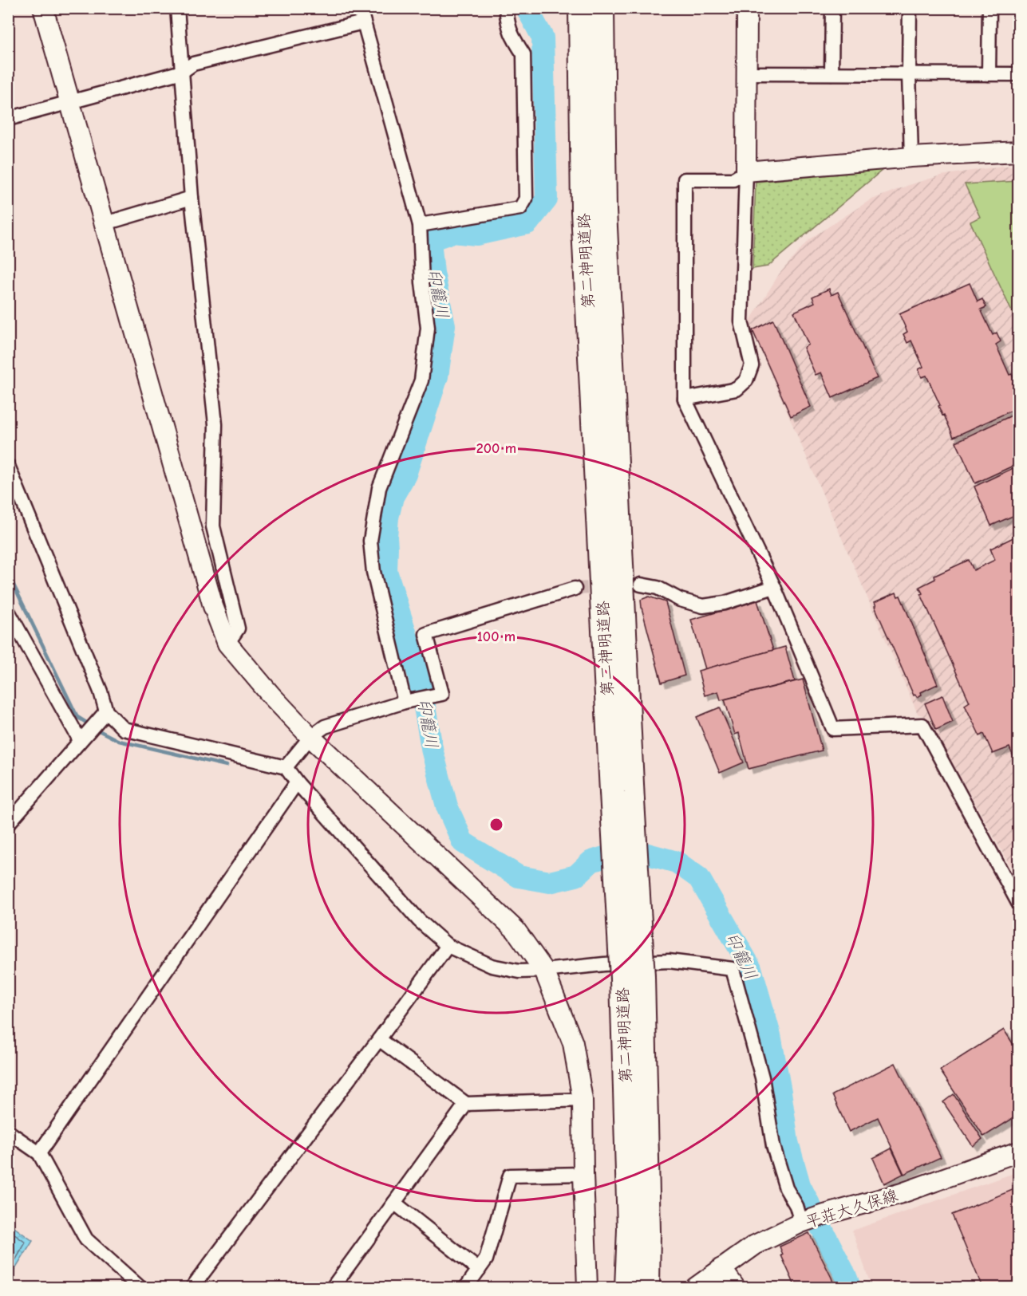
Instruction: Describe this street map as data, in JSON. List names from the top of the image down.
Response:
{
  "streets": {
    "highway": ["第二神明道路"],
    "street": ["平荘大久保線"]
  },
  "water": ["印籠川"],
  "rings": ["200 m", "100 m"]
}
